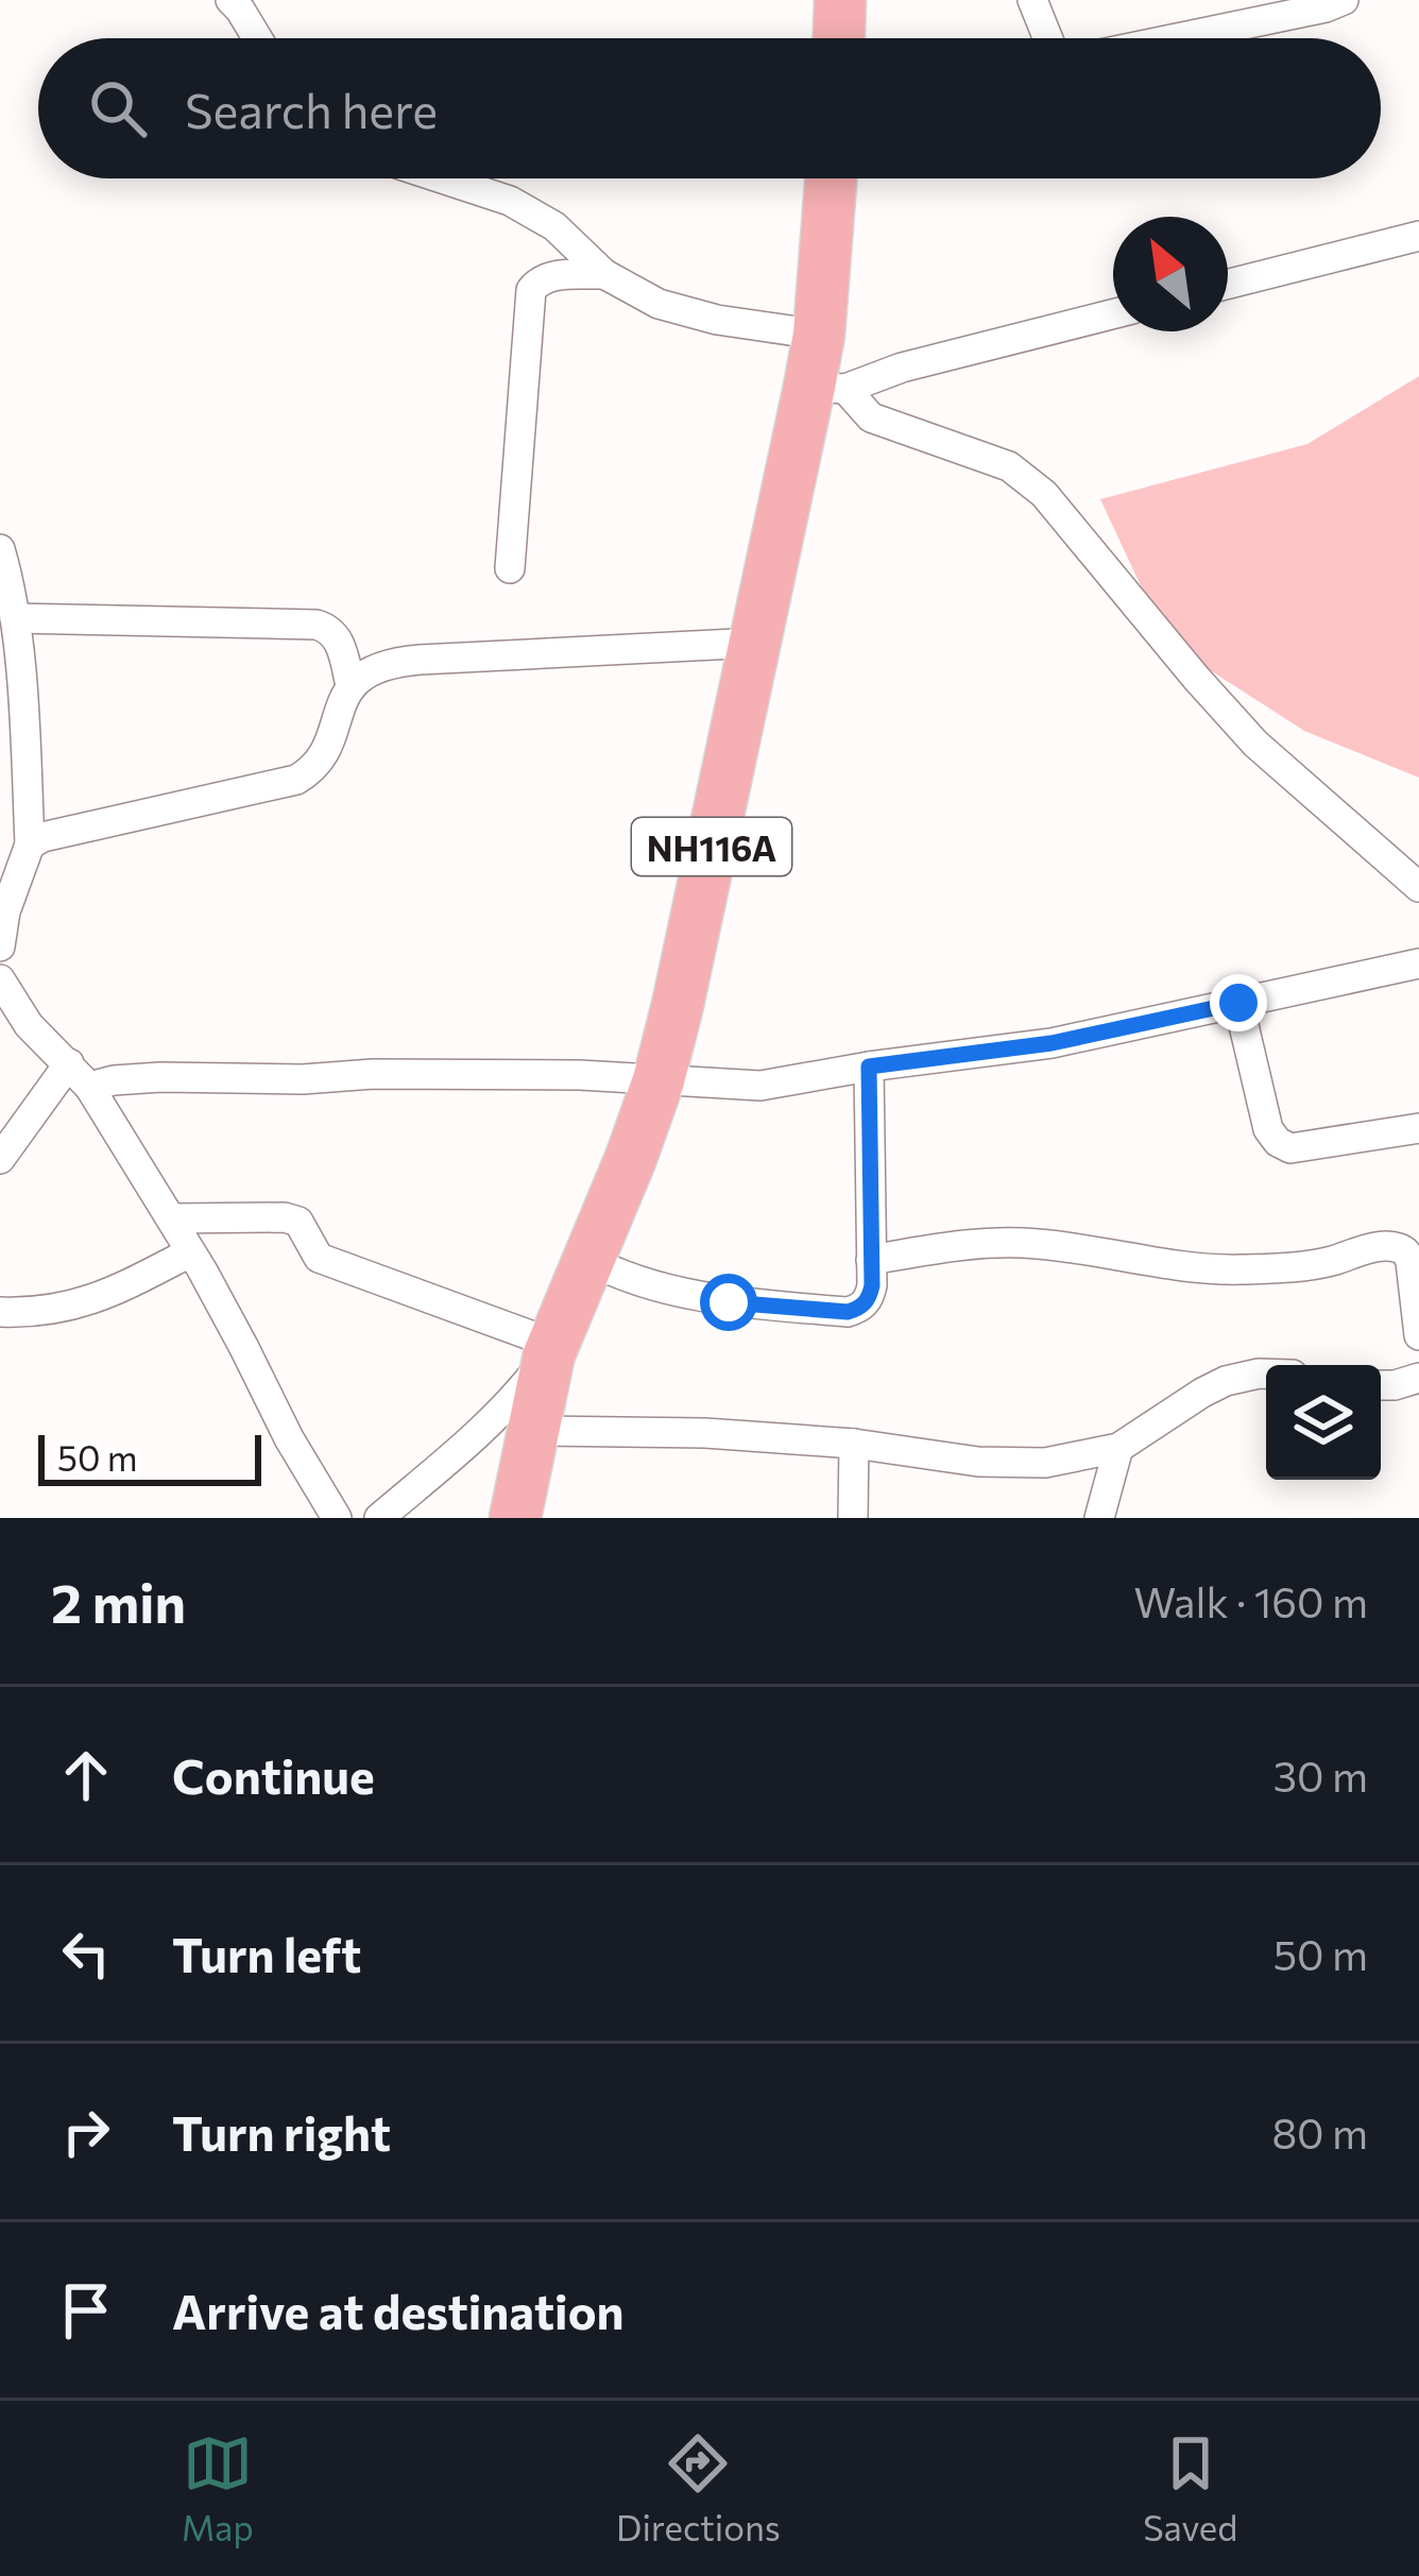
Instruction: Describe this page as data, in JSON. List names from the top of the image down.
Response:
{
  "streets": {
    "highway": ["NH116A"]
  },
  "scale_bar": "50 m",
  "north": "top left",
  "page": {
    "search": "Search here",
    "scale": "50 m",
    "heading": ["2 min", "Walk · 160 m"],
    "list": [
      ["Continue", "30 m"],
      ["Turn left", "50 m"],
      ["Turn right", "80 m"],
      "Arrive at destination"
    ],
    "nav": ["Map", "Directions", "Saved"]
  }
}
